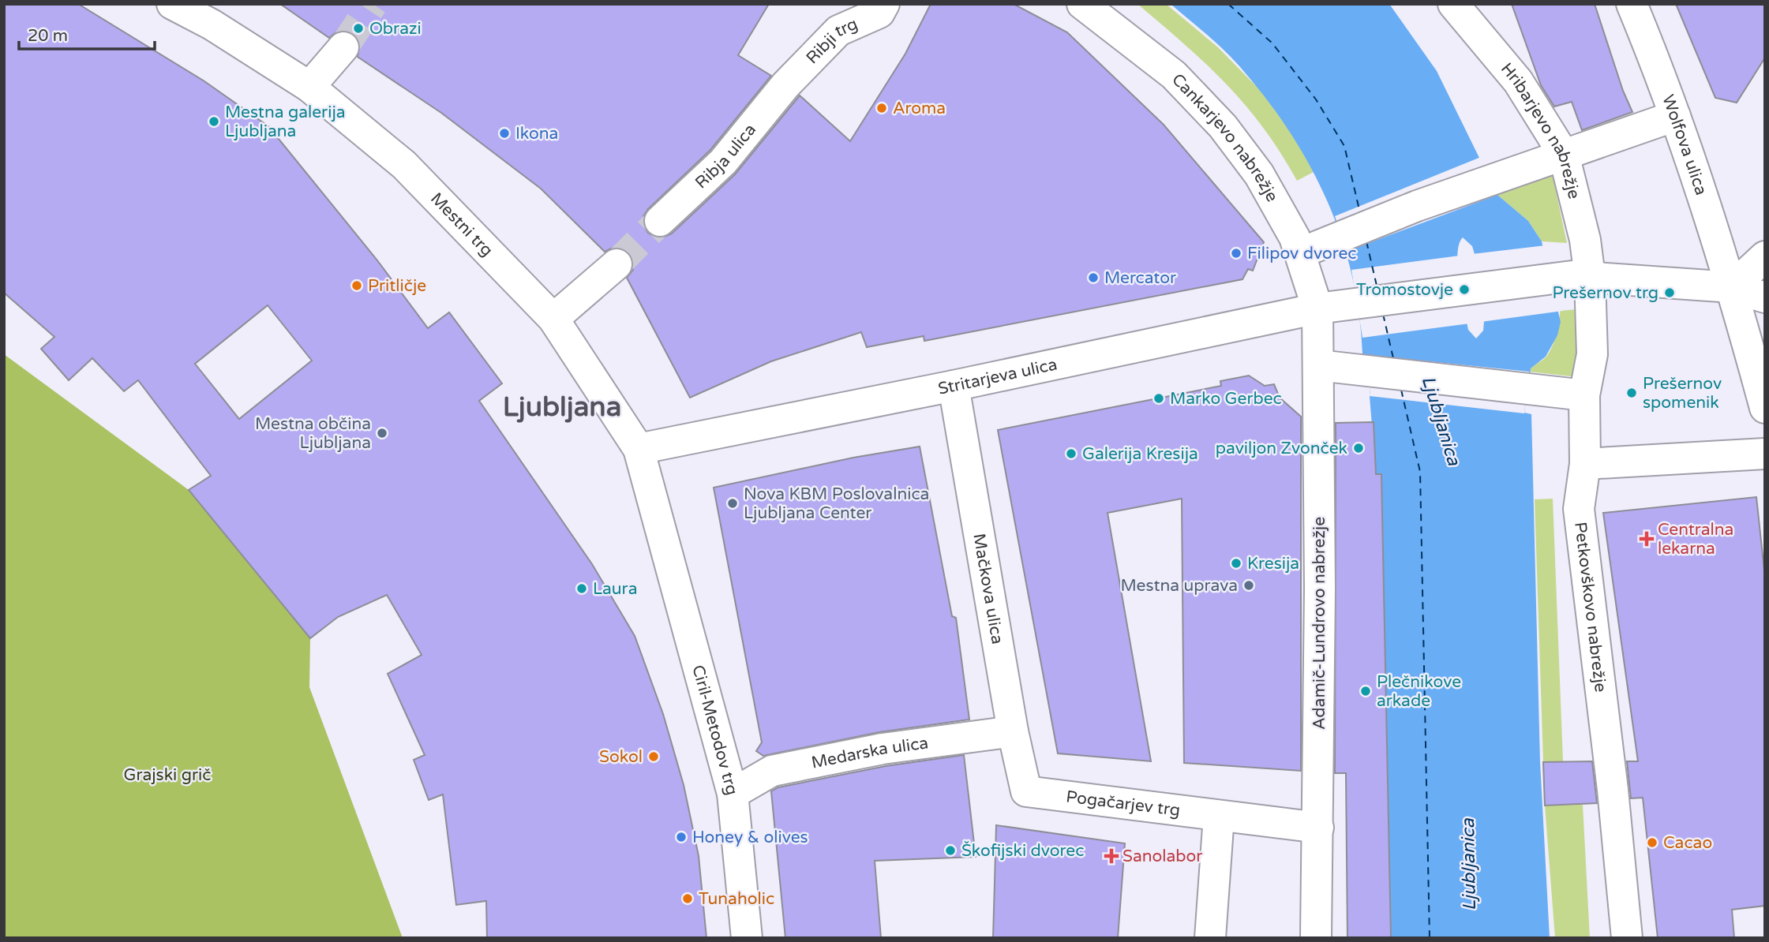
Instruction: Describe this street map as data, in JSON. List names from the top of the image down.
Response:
{
  "streets": {
    "street": [
      "Ribji trg",
      "Hribarjevo nabrežje",
      "Cankarjevo nabrežje",
      "Wolfova ulica",
      "Ribja ulica",
      "Mestni trg",
      "Stritarjeva ulica",
      "Mačkova ulica",
      "Petkovškovo nabrežje",
      "Adamič-Lundrovo nabrežje",
      "Ciril-Metodov trg",
      "Medarska ulica",
      "Pogačarjev trg"
    ]
  },
  "crossings": [
    ["Ribji trg", "Ribja ulica"],
    ["Hribarjevo nabrežje", "Stritarjeva ulica"],
    ["Hribarjevo nabrežje", "Petkovškovo nabrežje"],
    ["Cankarjevo nabrežje", "Stritarjeva ulica"],
    ["Cankarjevo nabrežje", "Adamič-Lundrovo nabrežje"],
    ["Mestni trg", "Stritarjeva ulica"],
    ["Mestni trg", "Ciril-Metodov trg"],
    ["Stritarjeva ulica", "Mačkova ulica"],
    ["Stritarjeva ulica", "Petkovškovo nabrežje"],
    ["Stritarjeva ulica", "Adamič-Lundrovo nabrežje"],
    ["Mačkova ulica", "Medarska ulica"],
    ["Mačkova ulica", "Pogačarjev trg"],
    ["Adamič-Lundrovo nabrežje", "Pogačarjev trg"],
    ["Ciril-Metodov trg", "Medarska ulica"]
  ],
  "districts": ["Ljubljana"],
  "water": ["Ljubljanica"],
  "parks": ["Grajski grič"],
  "places": {
    "other": [
      "Obrazi",
      "Aroma",
      "Mestna galerija Ljubljana",
      "Ikona",
      "Filipov dvorec",
      "Mercator",
      "Pritličje",
      "Tromostovje",
      "Prešernov trg",
      "Prešernov spomenik",
      "Marko Gerbec",
      "Mestna občina Ljubljana",
      "paviljon Zvonček",
      "Galerija Kresija",
      "Nova KBM Poslovalnica Ljubljana Center",
      "Kresija",
      "Mestna uprava",
      "Laura",
      "Plečnikove arkade",
      "Sokol",
      "Honey & olives",
      "Cacao",
      "Škofijski dvorec",
      "Tunaholic"
    ],
    "health": ["Centralna lekarna", "Sanolabor"]
  },
  "scale_bar": "20 m"
}
